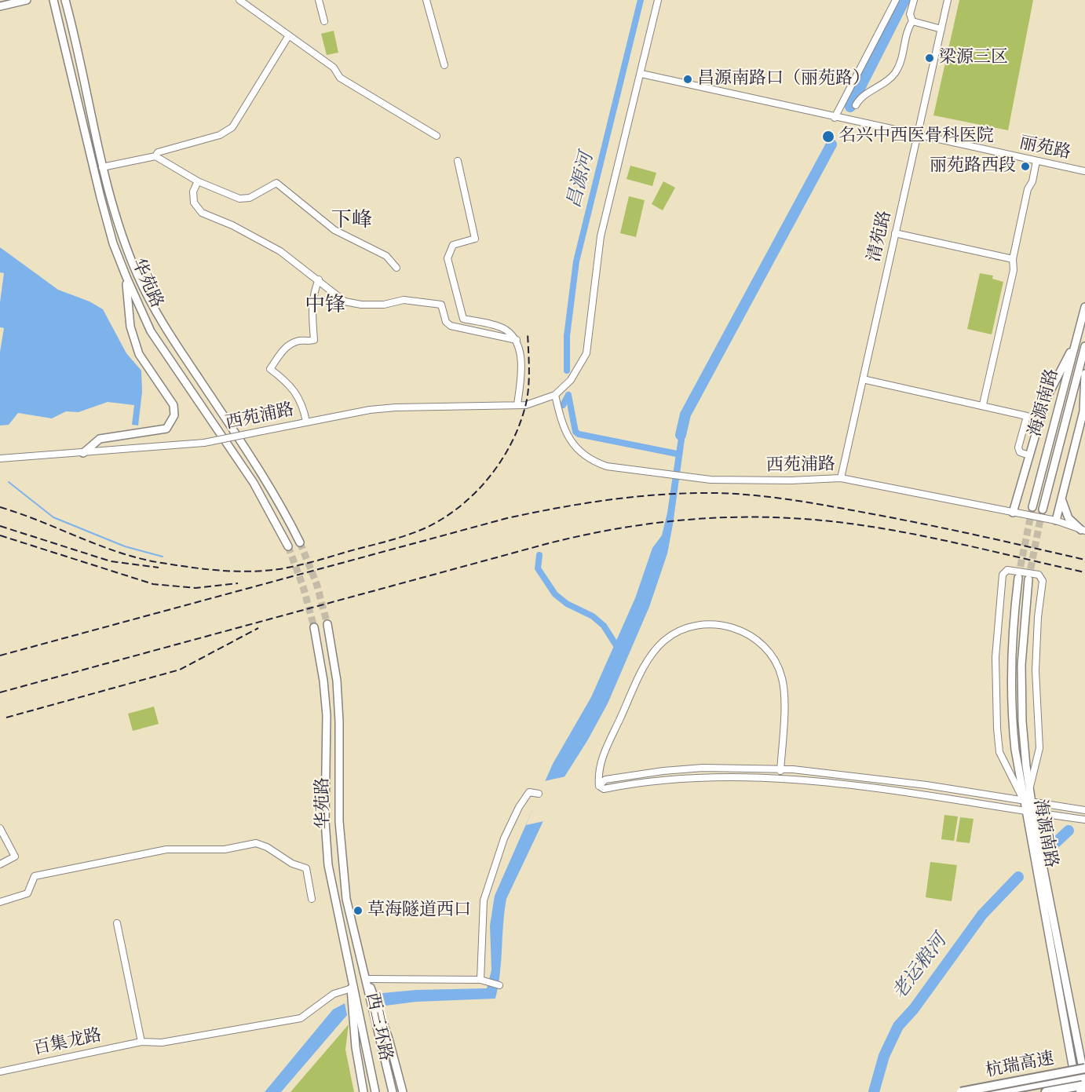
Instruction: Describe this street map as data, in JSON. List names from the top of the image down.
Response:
{
  "streets": {
    "highway": ["杭瑞高速"],
    "main road": ["华苑路", "海源南路", "西三环路"],
    "street": [
      "丽苑路",
      "清苑路",
      "西苑浦路",
      "百集龙路"
    ]
  },
  "crossings": [
    ["丽苑路", "清苑路"],
    ["清苑路", "西苑浦路"],
    ["华苑路", "西三环路"],
    ["华苑路", "百集龙路"],
    ["海源南路", "杭瑞高速"],
    ["西三环路", "百集龙路"]
  ],
  "districts": ["下峰", "中锋"],
  "water": ["昌源河", "老运粮河"],
  "places": [
    "梁源三区",
    "昌源南路口（丽苑路）",
    "名兴中西医骨科医院",
    "丽苑路西段",
    "草海隧道西口"
  ]
}
